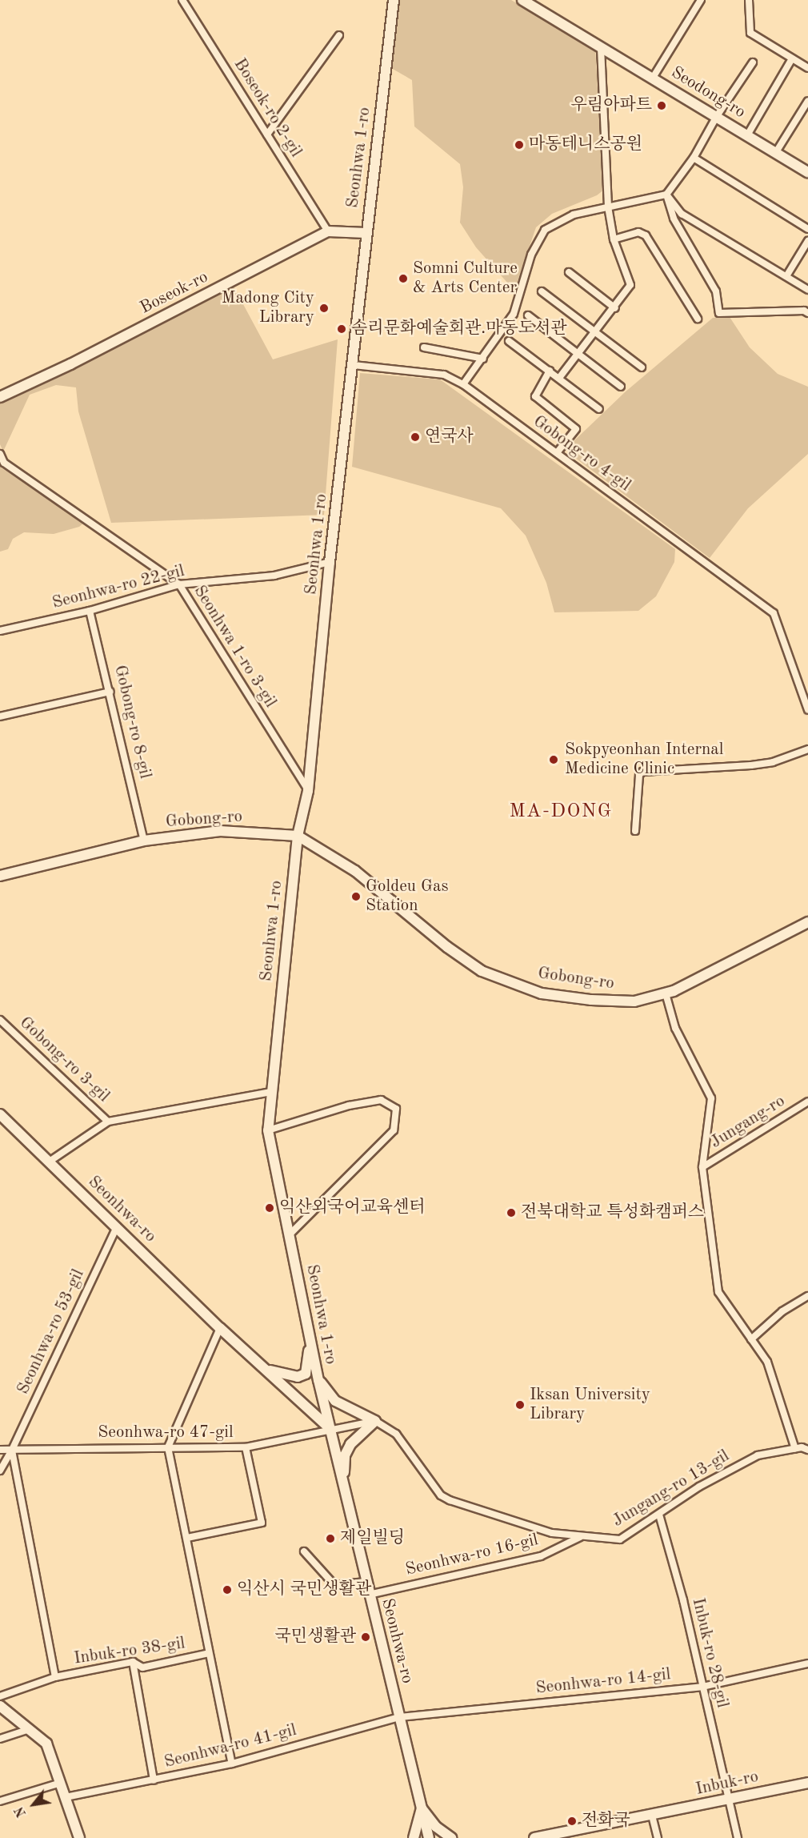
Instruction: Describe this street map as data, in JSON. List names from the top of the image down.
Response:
{
  "streets": {
    "street": [
      "Seodong-ro",
      "Boseok-ro 2-gil",
      "Seonhwa 1-ro",
      "Boseok-ro",
      "Gobong-ro 4-gil",
      "Seonhwa-ro 22-gil",
      "Seonhwa 1-ro 3-gil",
      "Gobong-ro 8-gil",
      "Gobong-ro",
      "Gobong-ro 3-gil",
      "Jungang-ro",
      "Seonhwa-ro",
      "Seonhwa-ro 53-gil",
      "Seonhwa-ro 47-gil",
      "Jungang-ro 13-gil",
      "Seonhwa-ro 16-gil",
      "Inbuk-ro 38-gil",
      "Inbuk-ro 28-gil",
      "Seonhwa-ro 14-gil",
      "Seonhwa-ro 41-gil",
      "Inbuk-ro"
    ]
  },
  "crossings": [
    ["Boseok-ro 2-gil", "Boseok-ro"],
    ["Seonhwa 1-ro", "Boseok-ro"],
    ["Seonhwa 1-ro", "Gobong-ro 4-gil"],
    ["Seonhwa 1-ro", "Seonhwa-ro 22-gil"],
    ["Seonhwa 1-ro", "Seonhwa 1-ro 3-gil"],
    ["Seonhwa 1-ro", "Gobong-ro"],
    ["Seonhwa 1-ro", "Seonhwa-ro"],
    ["Seonhwa 1-ro", "Seonhwa-ro 47-gil"],
    ["Seonhwa-ro 22-gil", "Seonhwa 1-ro 3-gil"],
    ["Seonhwa-ro 22-gil", "Gobong-ro 8-gil"],
    ["Gobong-ro 8-gil", "Gobong-ro"],
    ["Seonhwa-ro", "Seonhwa-ro 53-gil"],
    ["Seonhwa-ro", "Seonhwa-ro 47-gil"],
    ["Seonhwa-ro", "Seonhwa-ro 16-gil"],
    ["Seonhwa-ro", "Seonhwa-ro 14-gil"],
    ["Seonhwa-ro", "Seonhwa-ro 41-gil"],
    ["Seonhwa-ro 53-gil", "Seonhwa-ro 47-gil"],
    ["Jungang-ro 13-gil", "Seonhwa-ro 16-gil"],
    ["Jungang-ro 13-gil", "Inbuk-ro 28-gil"],
    ["Inbuk-ro 28-gil", "Seonhwa-ro 14-gil"],
    ["Inbuk-ro 28-gil", "Inbuk-ro"],
    ["Seonhwa-ro 14-gil", "Seonhwa-ro 41-gil"]
  ],
  "districts": ["MA-DONG"],
  "places": [
    "우림아파트",
    "마동테니스공원",
    "Somni Culture & Arts Center",
    "Madong City Library",
    "솜리문화예술회관.마동도서관",
    "연국사",
    "Sokpyeonhan Internal Medicine Clinic",
    "Goldeu Gas Station",
    "익산외국어교육센터",
    "전북대학교 특성화캠퍼스",
    "Iksan University Library",
    "제일빌딩",
    "익산시 국민생활관",
    "국민생활관",
    "전화국"
  ],
  "north": "bottom left"
}
